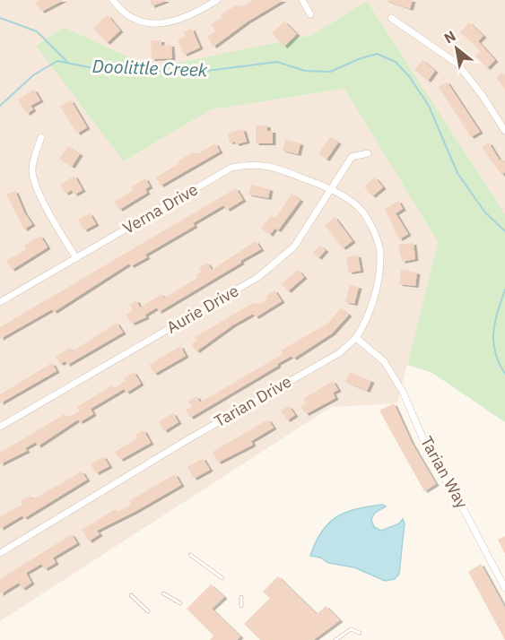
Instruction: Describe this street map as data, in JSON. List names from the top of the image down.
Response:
{
  "streets": {
    "street": [
      "Verna Drive",
      "Aurie Drive",
      "Tarian Drive",
      "Tarian Way"
    ]
  },
  "crossings": [
    ["Verna Drive", "Aurie Drive"],
    ["Verna Drive", "Tarian Drive"],
    ["Aurie Drive", "Tarian Drive"],
    ["Tarian Drive", "Tarian Way"]
  ],
  "water": ["Doolittle Creek"],
  "north": "top left"
}
